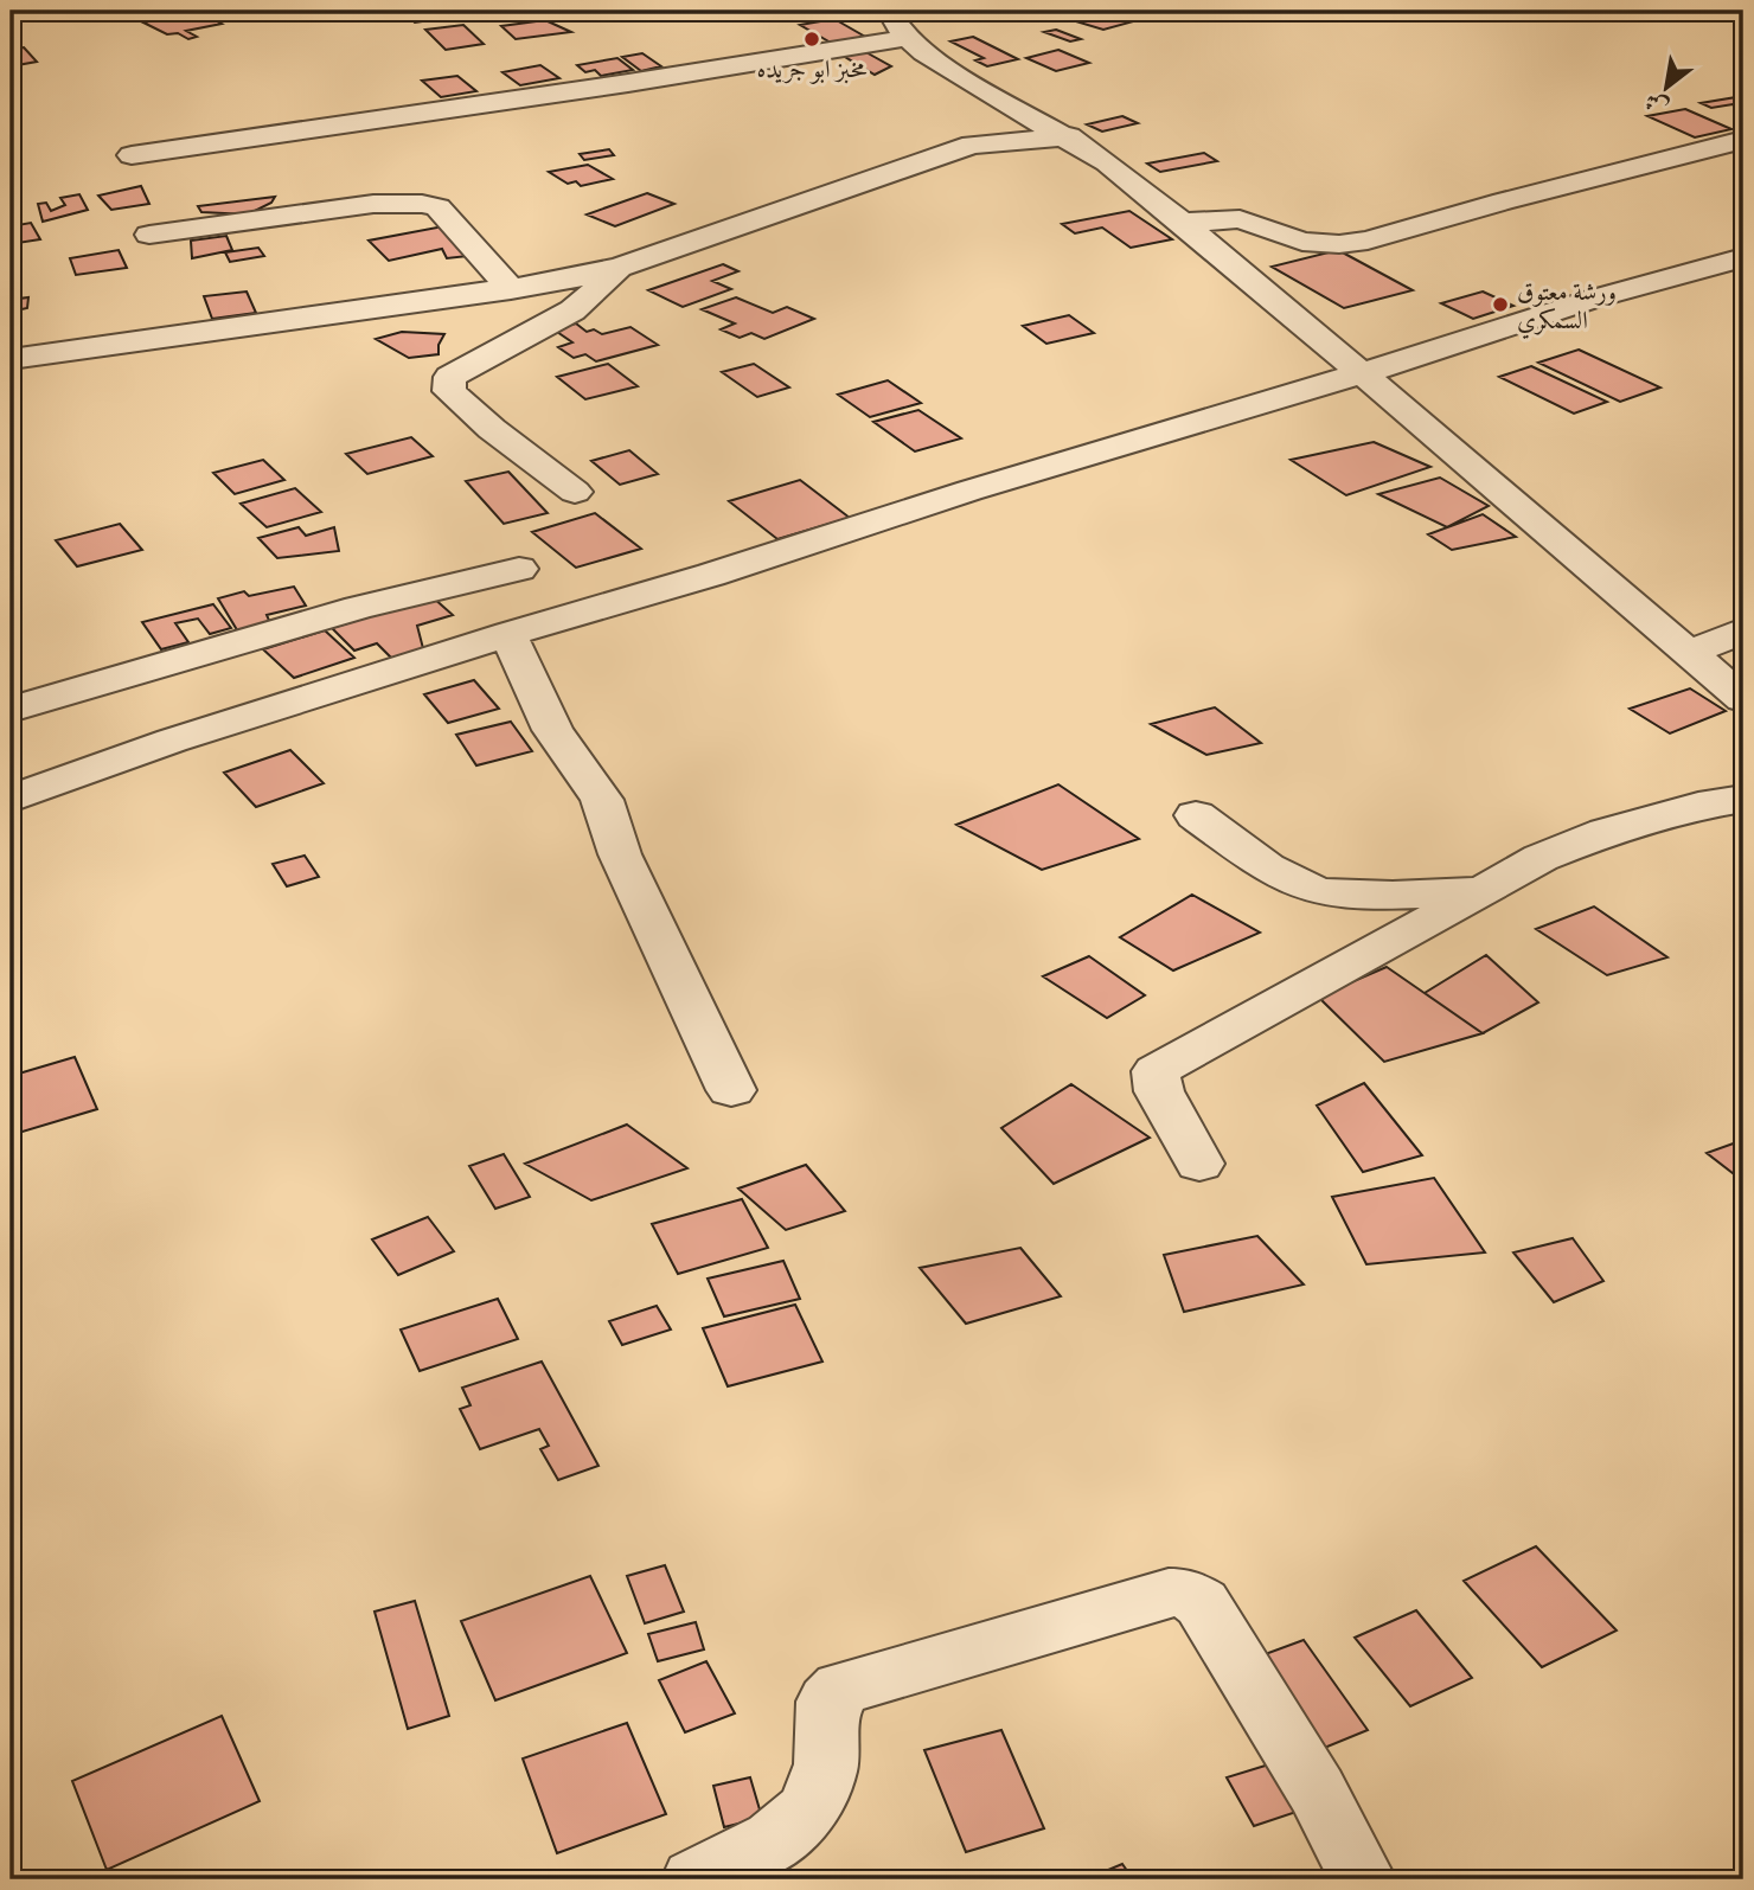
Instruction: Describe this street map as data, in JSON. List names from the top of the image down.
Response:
{
  "places": ["مخبز ابو جريده", "ورشة معتوق السمكري"],
  "north": "bottom left"
}
